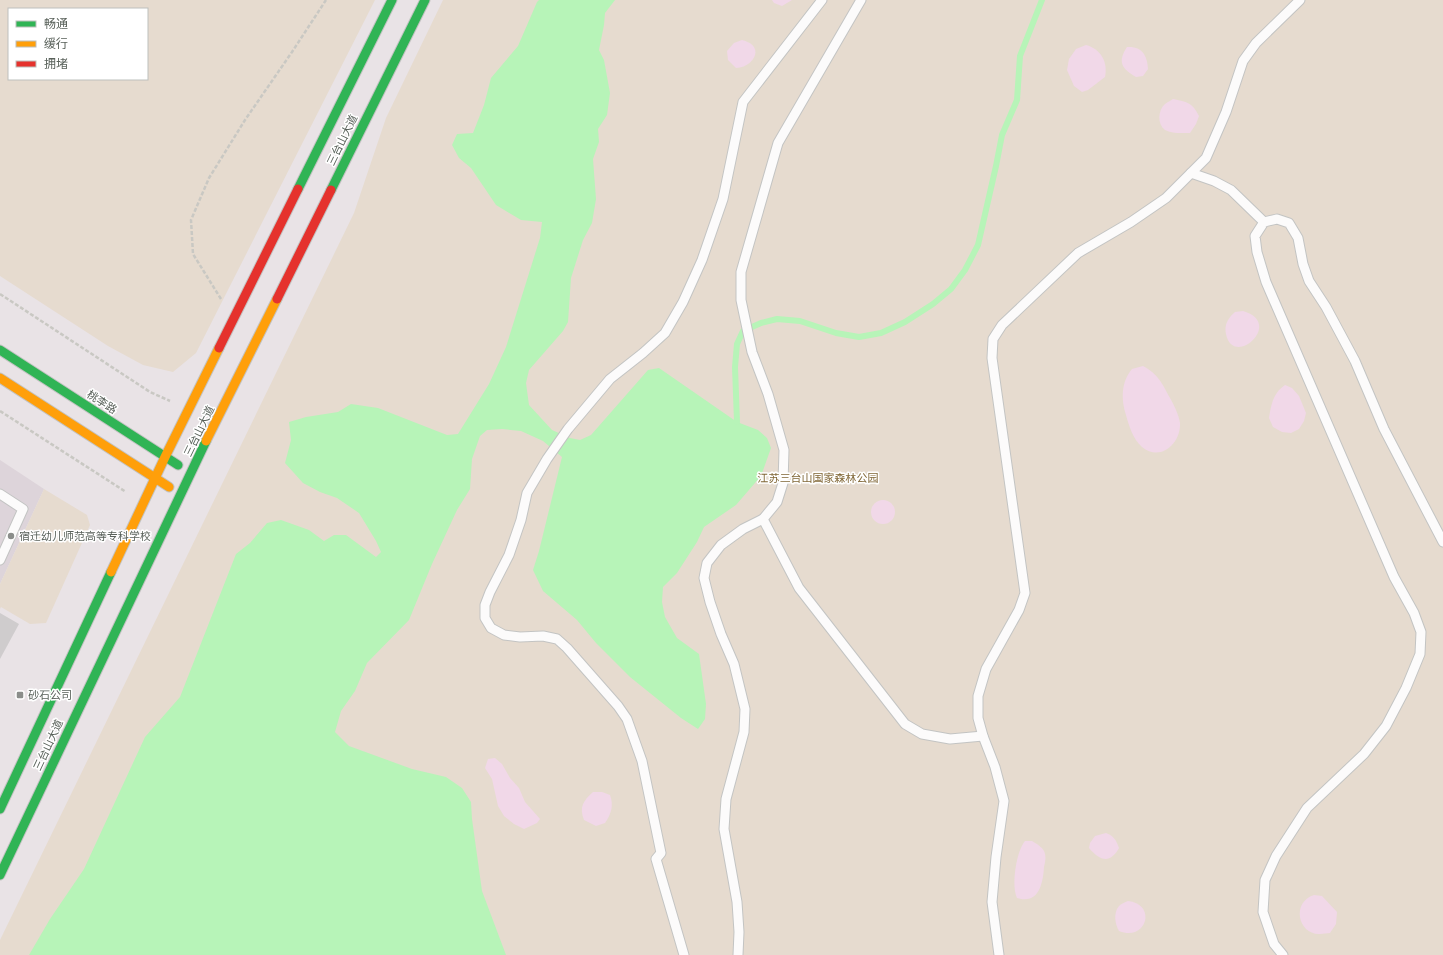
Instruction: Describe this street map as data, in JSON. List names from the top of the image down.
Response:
{
  "streets": {
    "main road": ["三台山大道", "桃李路"]
  },
  "crossings": [
    ["三台山大道", "桃李路"]
  ],
  "parks": ["江苏三台山国家森林公园"],
  "places": {
    "other": ["宿迁幼儿师范高等专科学校"],
    "transit": ["砂石公司"]
  },
  "legend": ["畅通", "缓行", "拥堵"]
}
